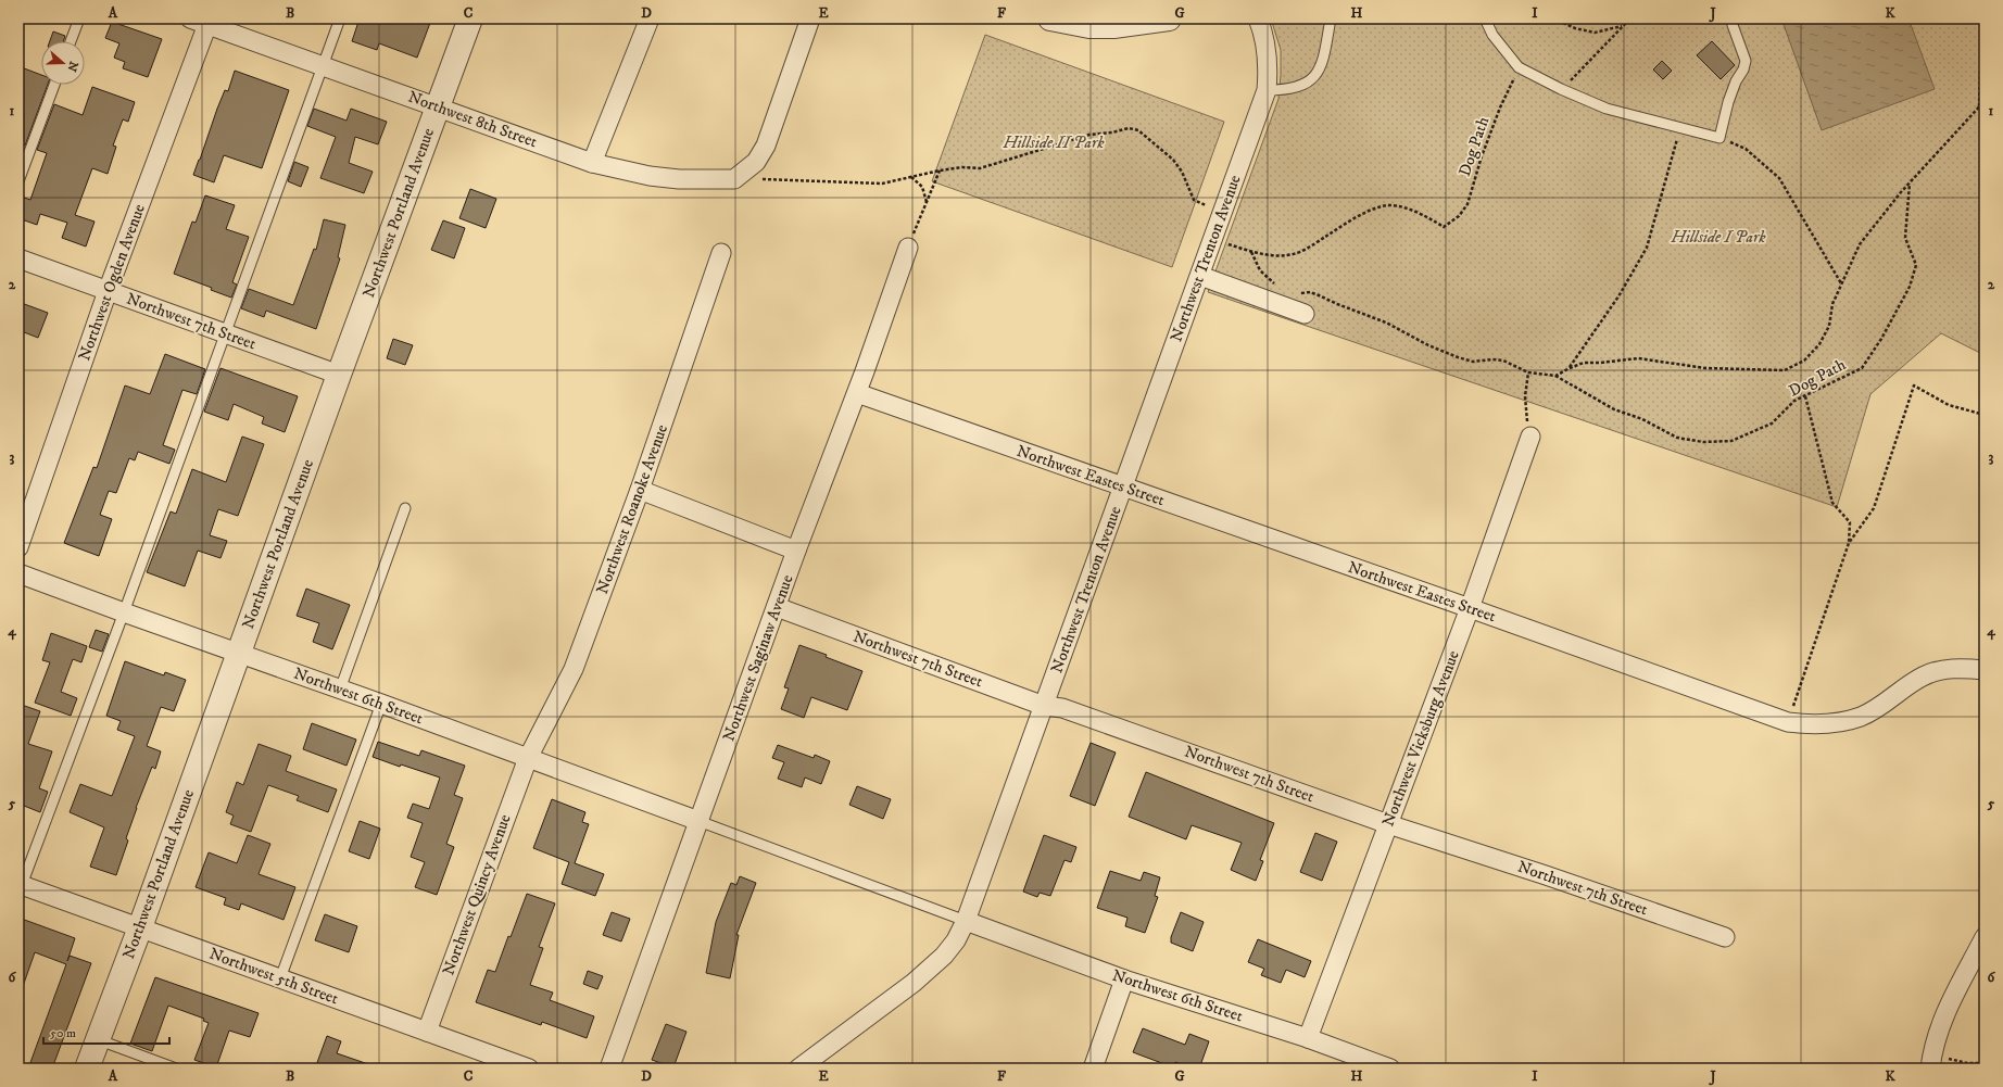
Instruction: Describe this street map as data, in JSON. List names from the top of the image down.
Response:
{
  "streets": {
    "street": [
      "Northwest 8th Street",
      "Northwest Portland Avenue",
      "Northwest Trenton Avenue",
      "Northwest Ogden Avenue",
      "Northwest 7th Street",
      "Northwest Eastes Street",
      "Northwest Roanoke Avenue",
      "Northwest Saginaw Avenue",
      "Northwest 6th Street",
      "Northwest Vicksburg Avenue",
      "Northwest Quincy Avenue",
      "Northwest 5th Street"
    ],
    "path": ["Dog Path"]
  },
  "crossings": [
    ["Northwest 8th Street", "Northwest Portland Avenue"],
    ["Northwest 8th Street", "Northwest Ogden Avenue"],
    ["Northwest Portland Avenue", "Northwest 7th Street"],
    ["Northwest Portland Avenue", "Northwest 6th Street"],
    ["Northwest Portland Avenue", "Northwest 5th Street"],
    ["Northwest Trenton Avenue", "Northwest 7th Street"],
    ["Northwest Trenton Avenue", "Northwest Eastes Street"],
    ["Northwest Trenton Avenue", "Northwest 6th Street"],
    ["Northwest Ogden Avenue", "Northwest 7th Street"],
    ["Northwest 7th Street", "Northwest Saginaw Avenue"],
    ["Northwest 7th Street", "Northwest Vicksburg Avenue"],
    ["Northwest Eastes Street", "Northwest Saginaw Avenue"],
    ["Northwest Eastes Street", "Northwest Vicksburg Avenue"],
    ["Northwest Roanoke Avenue", "Northwest 6th Street"],
    ["Northwest Roanoke Avenue", "Northwest Quincy Avenue"],
    ["Northwest Saginaw Avenue", "Northwest 6th Street"],
    ["Northwest 6th Street", "Northwest Vicksburg Avenue"],
    ["Northwest 6th Street", "Northwest Quincy Avenue"],
    ["Northwest Quincy Avenue", "Northwest 5th Street"]
  ],
  "parks": ["Hillside II Park", "Hillside I Park"],
  "scale_bar": "50 m",
  "north": "right",
  "grid": {
    "columns": [
      "A",
      "B",
      "C",
      "D",
      "E",
      "F",
      "G",
      "H",
      "I",
      "J",
      "K"
    ],
    "rows": [
      "1",
      "2",
      "3",
      "4",
      "5",
      "6"
    ]
  }
}
